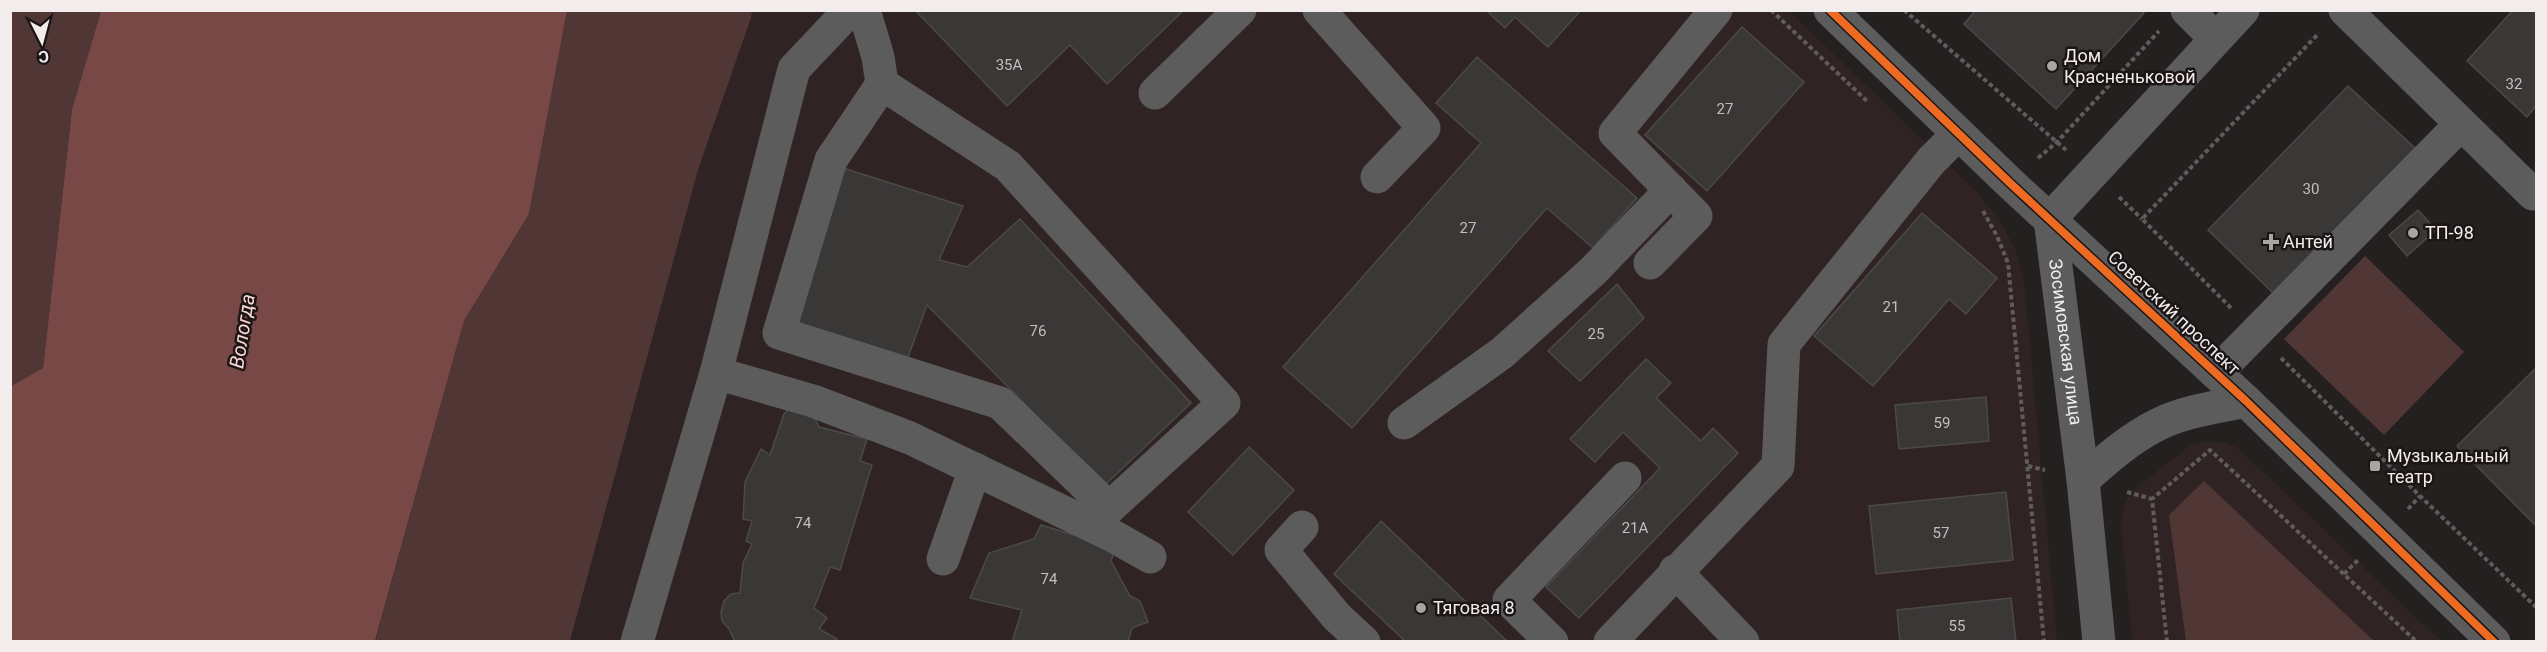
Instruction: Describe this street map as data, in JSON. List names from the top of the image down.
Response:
{
  "streets": {
    "street": ["Советский проспект", "Зосимовская улица"]
  },
  "crossings": [
    ["Советский проспект", "Зосимовская улица"]
  ],
  "water": ["Вологда"],
  "places": {
    "other": ["Дом Красненьковой", "ТП-98", "Тяговая 8"],
    "health": ["Антей"],
    "transit": ["Музыкальный театр"]
  },
  "house_numbers": [
    "35А",
    "32",
    "27",
    "30",
    "27",
    "21",
    "76",
    "25",
    "59",
    "74",
    "21А",
    "57",
    "74",
    "55"
  ],
  "north": "bottom"
}
